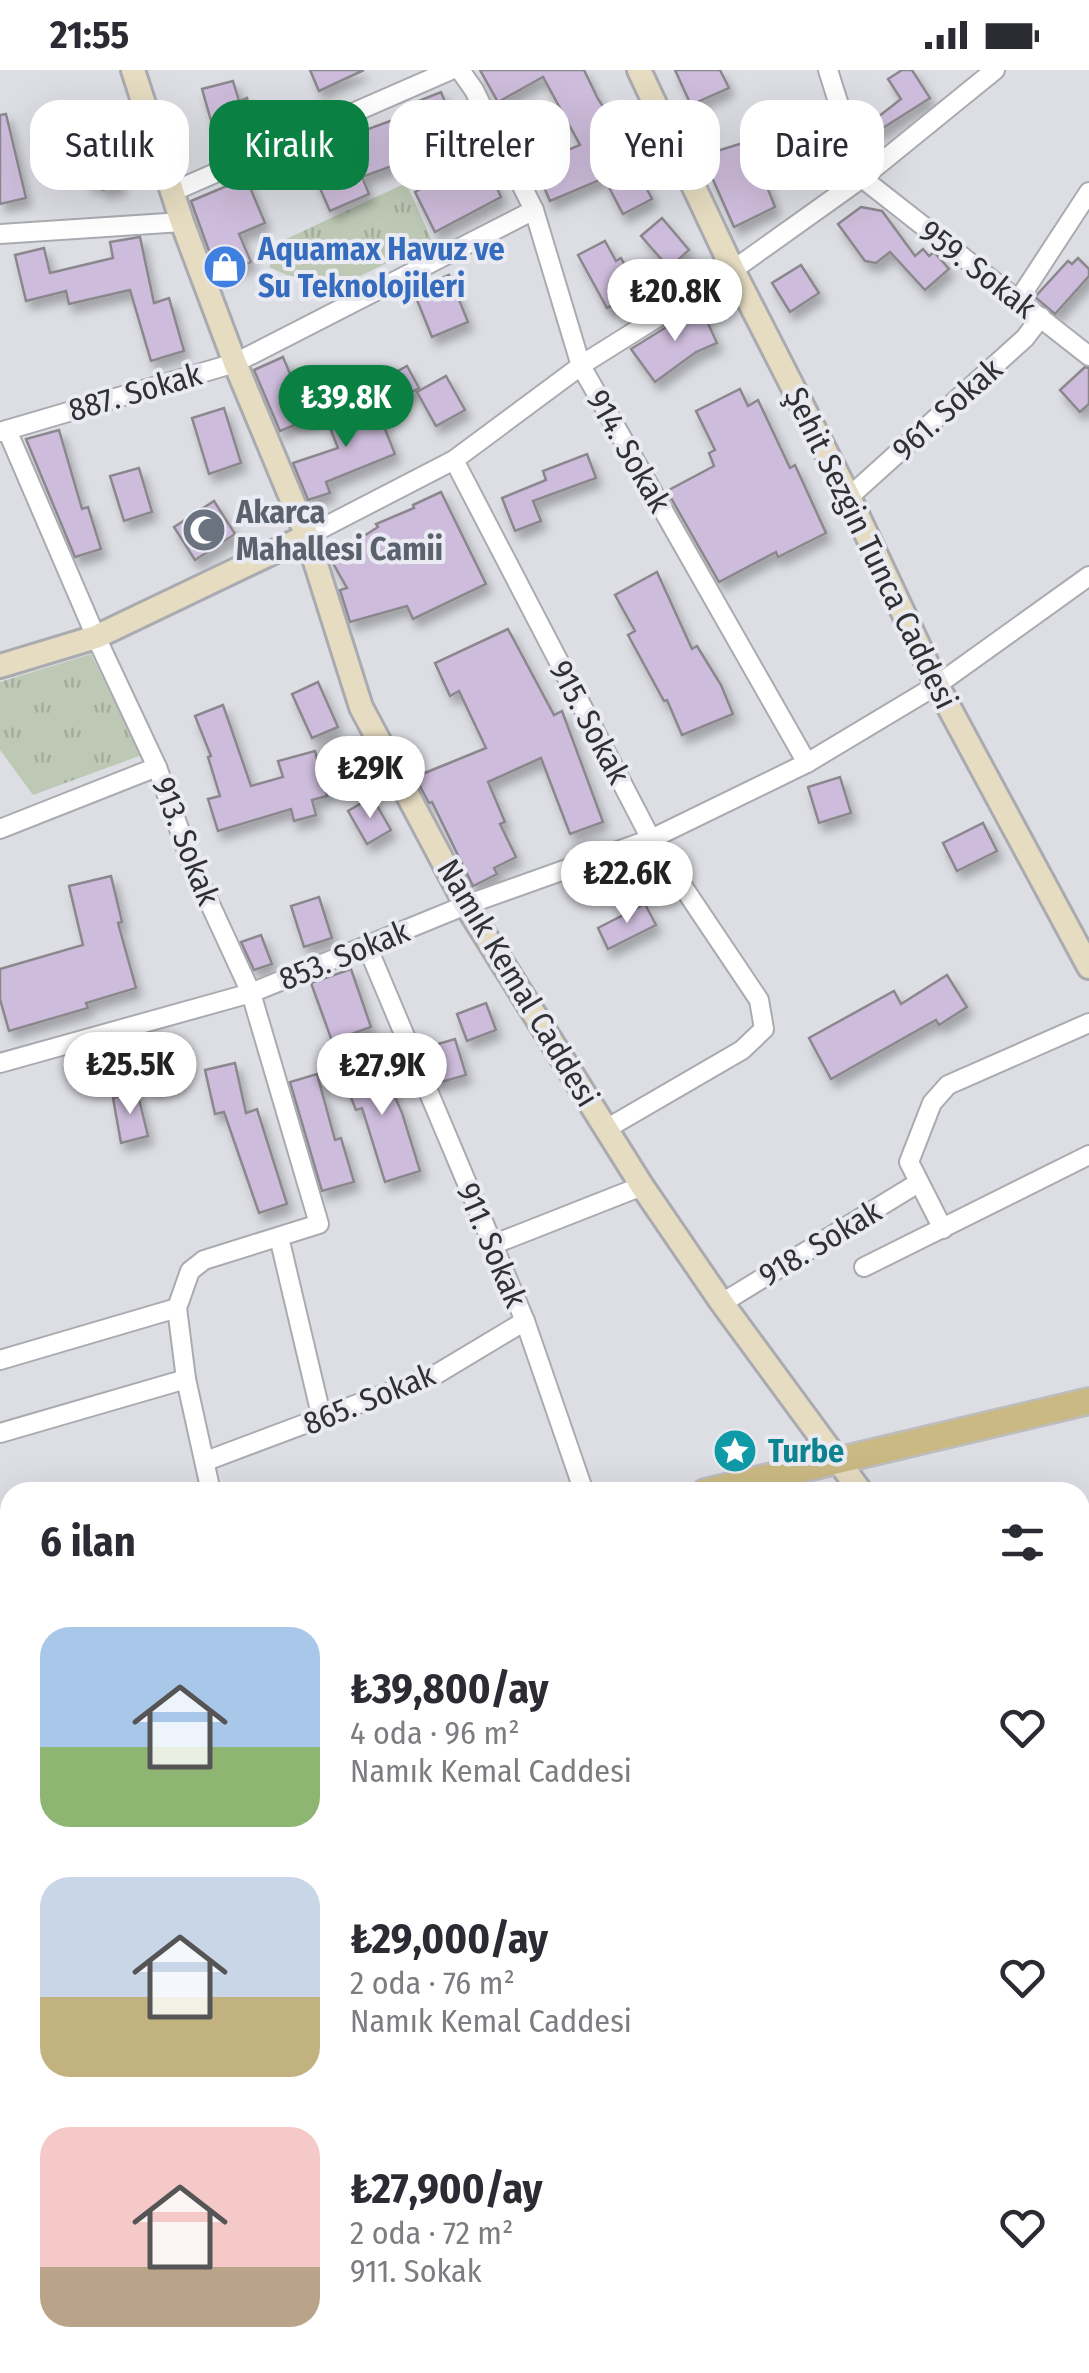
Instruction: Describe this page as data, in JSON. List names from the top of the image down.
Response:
{
  "streets": {
    "street": [
      "959. Sokak",
      "887. Sokak",
      "961. Sokak",
      "914. Sokak",
      "Şehit Sezgin Tunca Caddesi",
      "915. Sokak",
      "913. Sokak",
      "853. Sokak",
      "Namık Kemal Caddesi",
      "918. Sokak",
      "911. Sokak",
      "865. Sokak"
    ]
  },
  "crossings": [
    ["959. Sokak", "961. Sokak"],
    ["887. Sokak", "914. Sokak"],
    ["887. Sokak", "913. Sokak"],
    ["887. Sokak", "Namık Kemal Caddesi"],
    ["961. Sokak", "Şehit Sezgin Tunca Caddesi"],
    ["914. Sokak", "853. Sokak"],
    ["Şehit Sezgin Tunca Caddesi", "853. Sokak"],
    ["915. Sokak", "853. Sokak"],
    ["915. Sokak", "Namık Kemal Caddesi"],
    ["913. Sokak", "853. Sokak"],
    ["853. Sokak", "Namık Kemal Caddesi"],
    ["853. Sokak", "911. Sokak"],
    ["Namık Kemal Caddesi", "918. Sokak"],
    ["911. Sokak", "865. Sokak"]
  ],
  "places": {
    "shop": ["Aquamax Havuz ve Su Teknolojileri"],
    "mosque": ["Akarca Mahallesi Camii"],
    "place": ["Turbe"]
  },
  "page": {
    "status": "21:55",
    "chip": [
      "Satılık",
      "Kiralık",
      "Filtreler",
      "Yeni",
      "Daire"
    ],
    "price": [
      "₺20.8K",
      "₺39.8K",
      "₺29K",
      "₺22.6K",
      "₺25.5K",
      "₺27.9K"
    ],
    "heading": "6 ilan",
    "list": [
      {
        "name": "₺39,800/ay",
        "note": "4 oda · 96 m² · Namık Kemal Caddesi"
      },
      {
        "name": "₺29,000/ay",
        "note": "2 oda · 76 m² · Namık Kemal Caddesi"
      },
      {
        "name": "₺27,900/ay",
        "note": "2 oda · 72 m² · 911. Sokak"
      }
    ]
  }
}
